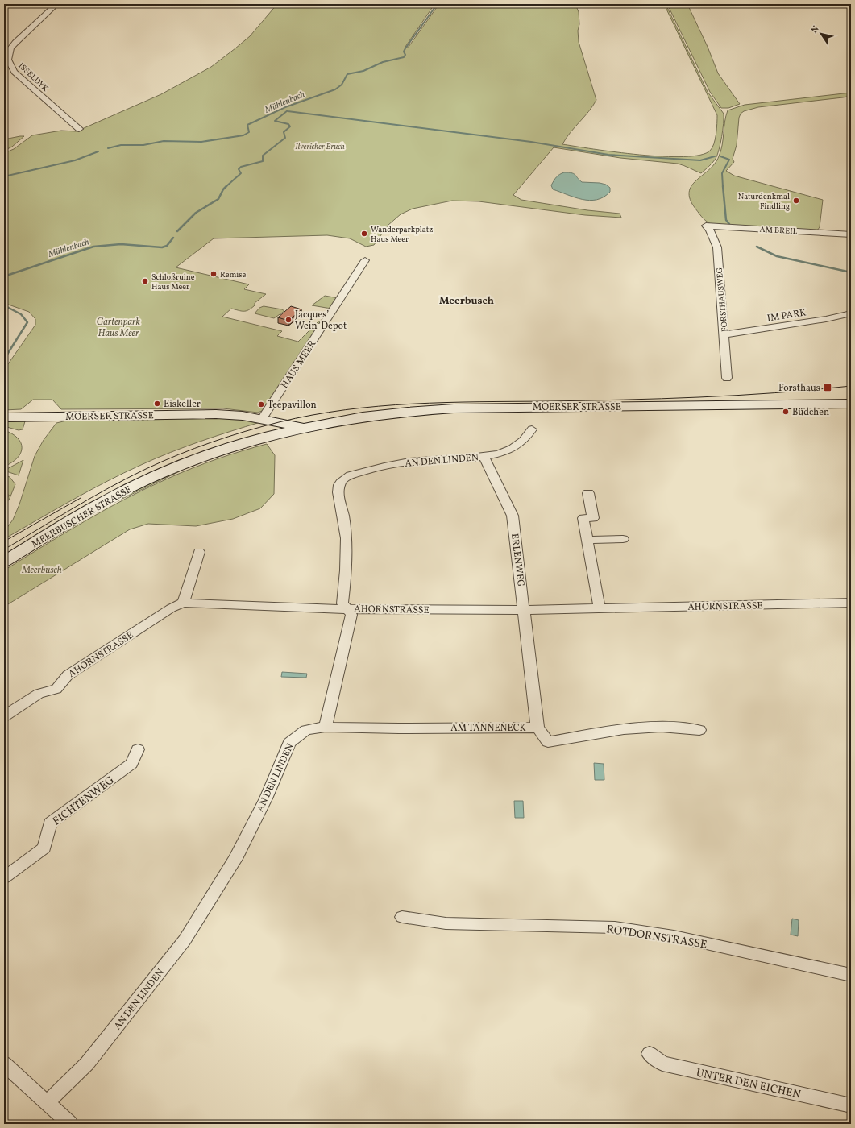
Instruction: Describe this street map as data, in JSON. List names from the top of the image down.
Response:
{
  "streets": {
    "main road": ["MOERSER STRASSE", "MEERBUSCHER STRASSE"],
    "street": [
      "ISSELDYK",
      "AM BREIL",
      "FORSTHAUSWEG",
      "IM PARK",
      "HAUS MEER",
      "AN DEN LINDEN",
      "ERLENWEG",
      "AHORNSTRASSE",
      "AM TANNENECK",
      "FICHTENWEG",
      "ROTDORNSTRASSE",
      "UNTER DEN EICHEN"
    ]
  },
  "crossings": [
    ["AM BREIL", "FORSTHAUSWEG"],
    ["FORSTHAUSWEG", "IM PARK"],
    ["HAUS MEER", "MOERSER STRASSE"],
    ["MOERSER STRASSE", "MEERBUSCHER STRASSE"],
    ["AN DEN LINDEN", "ERLENWEG"],
    ["AN DEN LINDEN", "AHORNSTRASSE"],
    ["AN DEN LINDEN", "AM TANNENECK"],
    ["ERLENWEG", "AHORNSTRASSE"],
    ["ERLENWEG", "AM TANNENECK"]
  ],
  "districts": ["Meerbusch"],
  "water": ["Mühlenbach"],
  "parks": ["Ilvericher Bruch", "Gartenpark Haus Meer", "Meerbusch"],
  "places": {
    "other": [
      "Naturdenkmal Findling",
      "Wanderparkplatz Haus Meer",
      "Remise",
      "Schloßruine Haus Meer",
      "Jacques’ Wein-Depot",
      "Eiskeller",
      "Teepavillon",
      "Büdchen"
    ],
    "transit": ["Forsthaus"]
  },
  "north": "top left"
}
